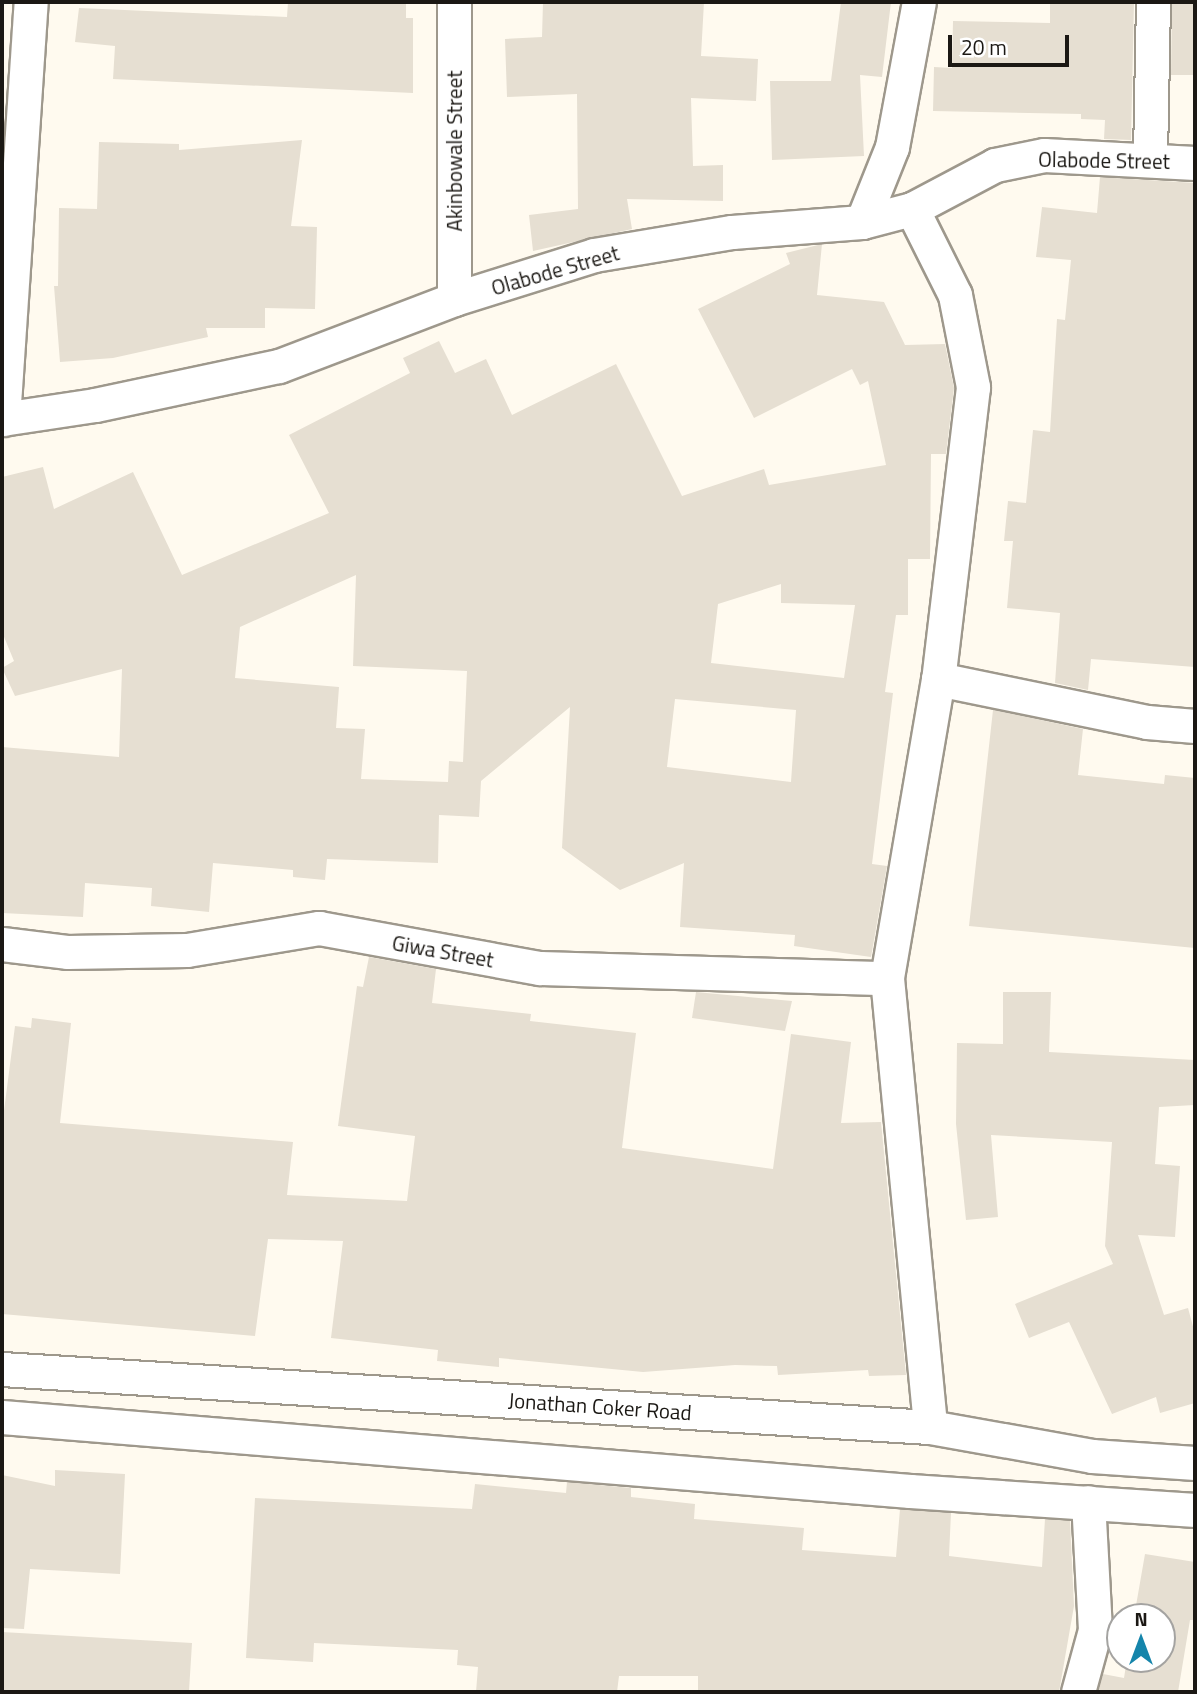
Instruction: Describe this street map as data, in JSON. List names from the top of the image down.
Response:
{
  "streets": {
    "street": [
      "Akinbowale Street",
      "Olabode Street",
      "Giwa Street",
      "Jonathan Coker Road"
    ]
  },
  "crossings": [
    ["Akinbowale Street", "Olabode Street"]
  ],
  "scale_bar": "20 m",
  "north": "top"
}
